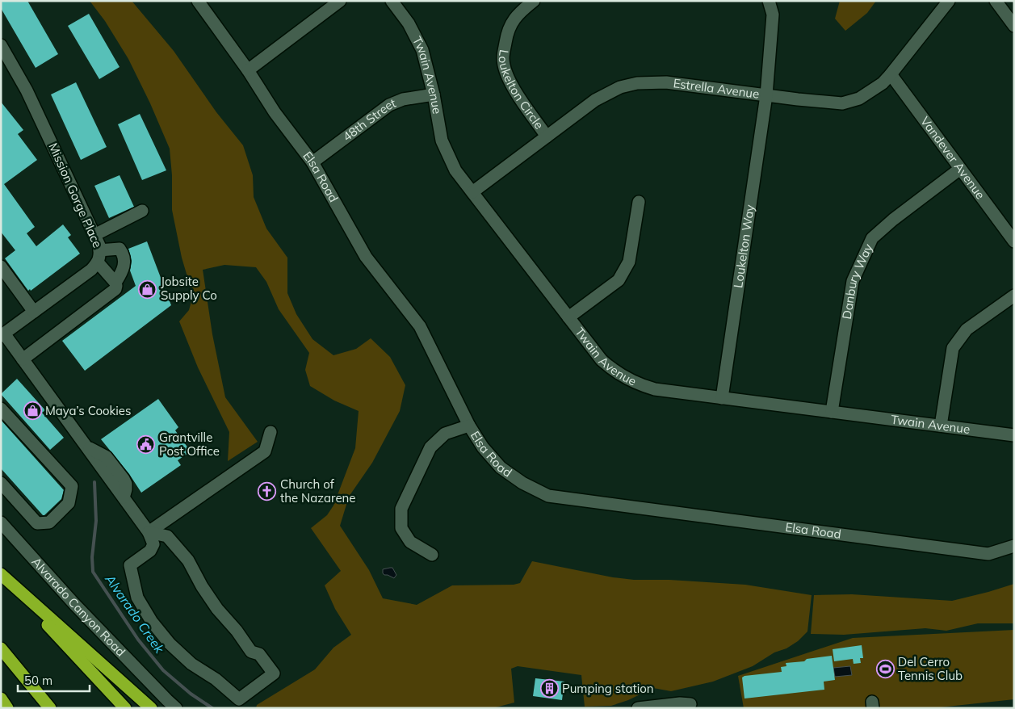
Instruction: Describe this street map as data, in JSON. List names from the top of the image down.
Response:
{
  "streets": {
    "street": [
      "Twain Avenue",
      "Loukelton Circle",
      "Estrella Avenue",
      "48th Street",
      "Vandever Avenue",
      "Elsa Road",
      "Mission Gorge Place",
      "Loukelton Way",
      "Danbury Way",
      "Alvarado Canyon Road"
    ]
  },
  "crossings": [
    ["Twain Avenue", "Estrella Avenue"],
    ["Twain Avenue", "48th Street"],
    ["Twain Avenue", "Loukelton Way"],
    ["Twain Avenue", "Danbury Way"],
    ["Loukelton Circle", "Estrella Avenue"],
    ["Estrella Avenue", "Vandever Avenue"],
    ["Estrella Avenue", "Loukelton Way"],
    ["48th Street", "Elsa Road"],
    ["Vandever Avenue", "Danbury Way"]
  ],
  "water": ["Alvarado Creek"],
  "places": {
    "shop": ["Jobsite Supply Co", "Maya’s Cookies"],
    "public building": ["Grantville Post Office"],
    "church": ["Church of the Nazarene"],
    "sports": ["Del Cerro Tennis Club"],
    "building": ["Pumping station"]
  },
  "scale_bar": "50 m"
}
